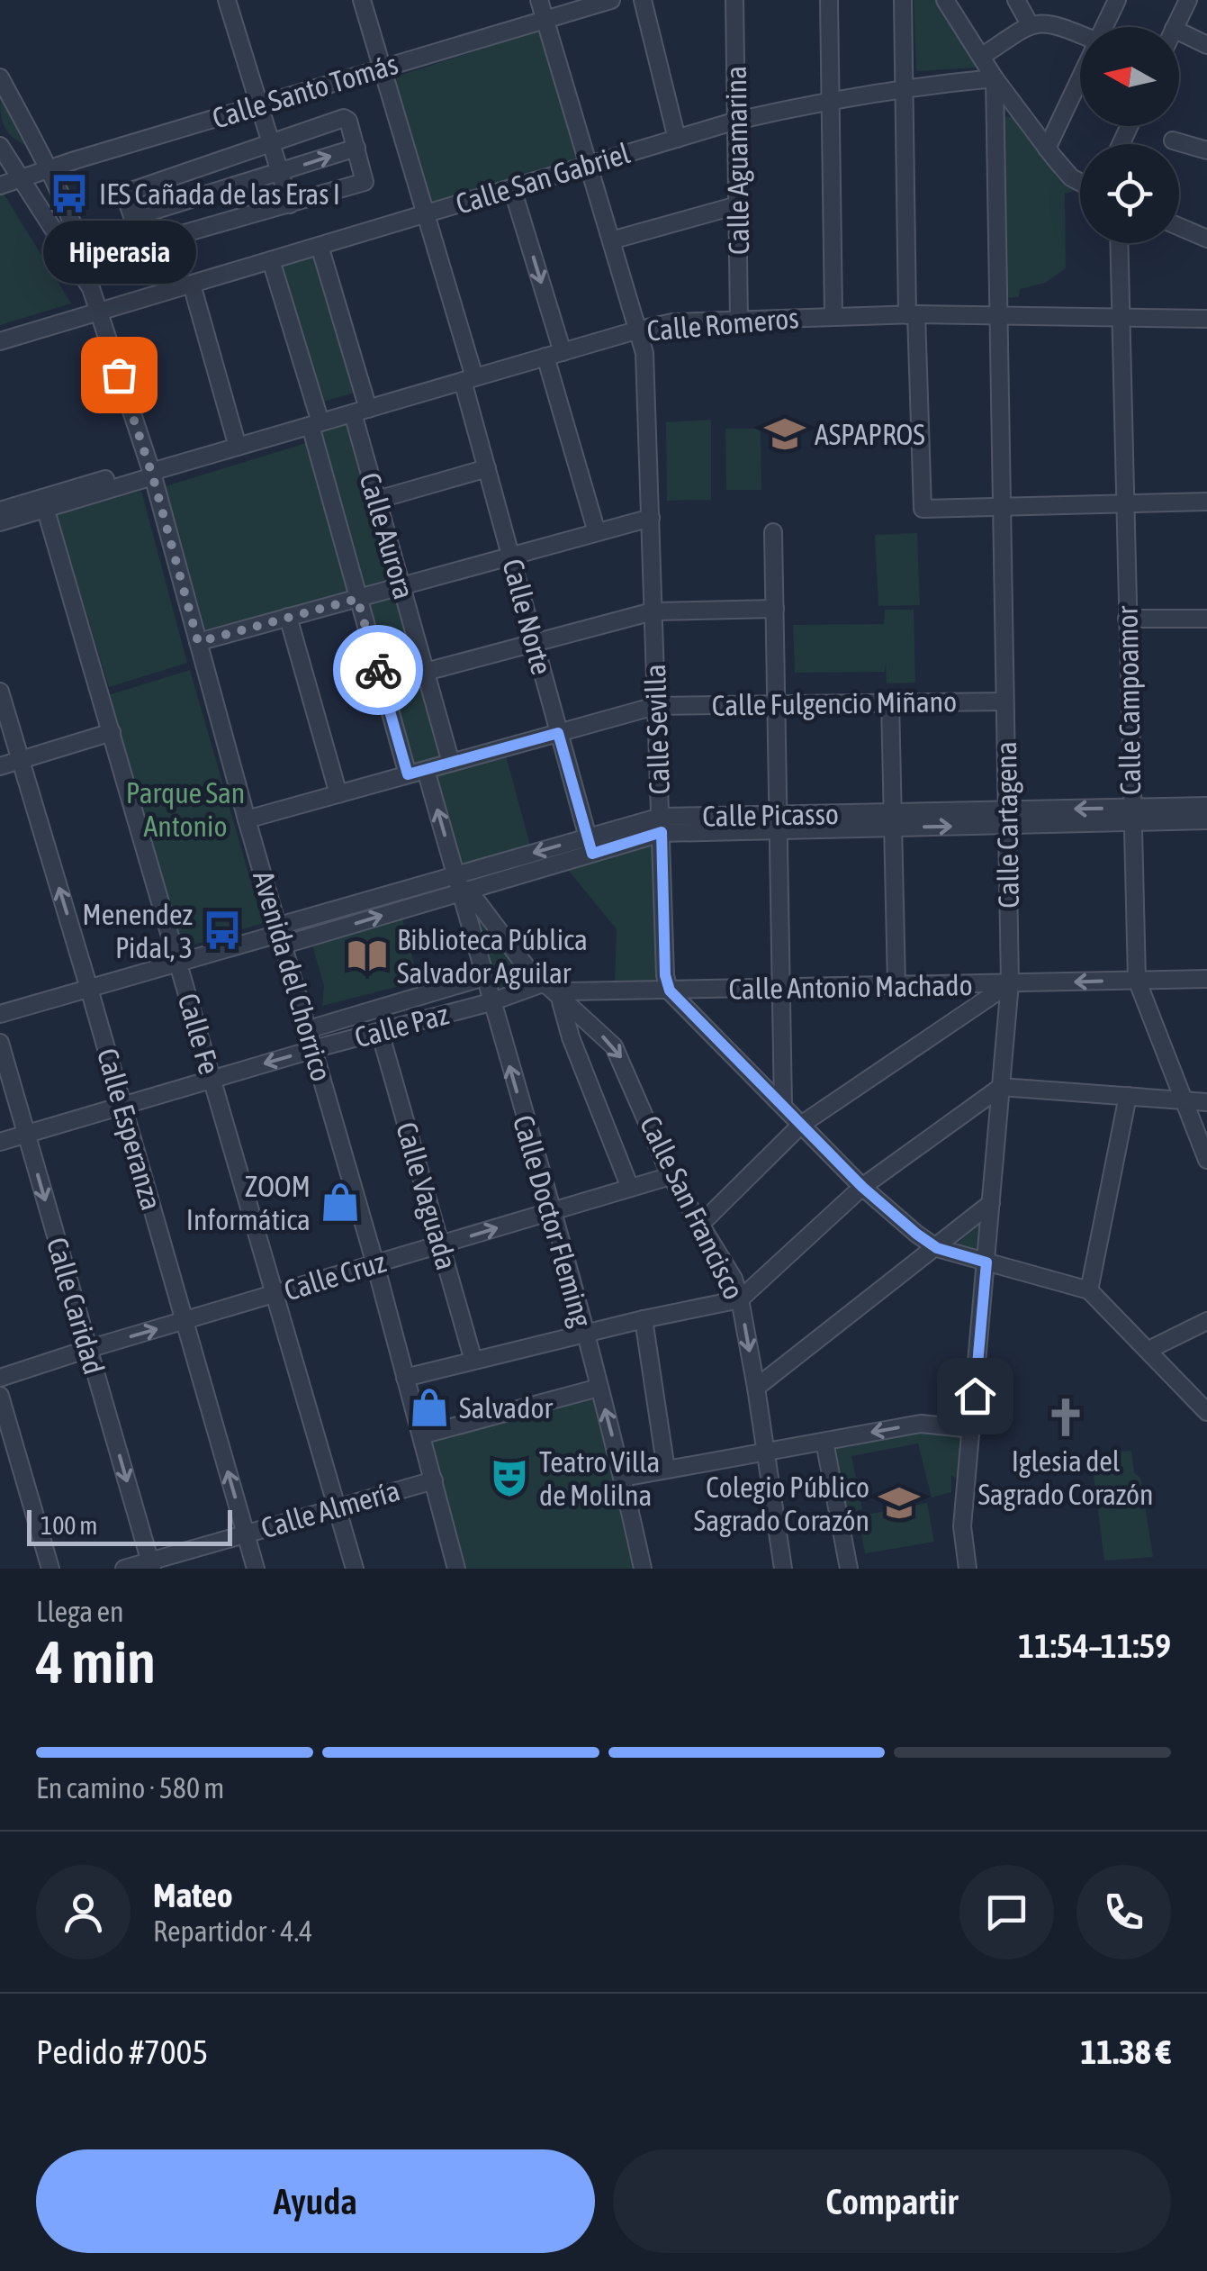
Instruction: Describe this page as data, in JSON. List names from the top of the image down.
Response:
{
  "streets": {
    "street": [
      "Calle Santo Tomás",
      "Calle Aguamarina",
      "Calle San Gabriel",
      "Calle Romeros",
      "Calle Aurora",
      "Calle Norte",
      "Calle Campoamor",
      "Calle Fulgencio Miñano",
      "Calle Sevilla",
      "Calle Picasso",
      "Calle Cartagena",
      "Avenida del Chorrico",
      "Calle Antonio Machado",
      "Calle Paz",
      "Calle Fe",
      "Calle Esperanza",
      "Calle Vaguada",
      "Calle San Francisco",
      "Calle Doctor Fleming",
      "Calle Cruz",
      "Calle Caridad",
      "Calle Almería"
    ]
  },
  "crossings": [
    ["Calle Santo Tomás", "Calle Norte"],
    ["Calle Santo Tomás", "Calle Sevilla"],
    ["Calle Santo Tomás", "Avenida del Chorrico"],
    ["Calle Aguamarina", "Calle San Gabriel"],
    ["Calle Aguamarina", "Calle Romeros"],
    ["Calle San Gabriel", "Calle Aurora"],
    ["Calle San Gabriel", "Calle Norte"],
    ["Calle San Gabriel", "Calle Sevilla"],
    ["Calle San Gabriel", "Calle Cartagena"],
    ["Calle San Gabriel", "Avenida del Chorrico"],
    ["Calle Romeros", "Calle Aurora"],
    ["Calle Romeros", "Calle Norte"],
    ["Calle Romeros", "Calle Campoamor"],
    ["Calle Romeros", "Calle Sevilla"],
    ["Calle Romeros", "Calle Cartagena"],
    ["Calle Romeros", "Avenida del Chorrico"],
    ["Calle Romeros", "Calle Fe"],
    ["Calle Aurora", "Calle Fulgencio Miñano"],
    ["Calle Norte", "Calle Fulgencio Miñano"],
    ["Calle Norte", "Calle Picasso"],
    ["Calle Campoamor", "Calle Picasso"],
    ["Calle Campoamor", "Calle Antonio Machado"],
    ["Calle Fulgencio Miñano", "Calle Sevilla"],
    ["Calle Fulgencio Miñano", "Calle Cartagena"],
    ["Calle Fulgencio Miñano", "Avenida del Chorrico"],
    ["Calle Sevilla", "Calle Picasso"],
    ["Calle Sevilla", "Calle Antonio Machado"],
    ["Calle Picasso", "Calle Cartagena"],
    ["Calle Picasso", "Avenida del Chorrico"],
    ["Calle Picasso", "Calle Fe"],
    ["Calle Picasso", "Calle Esperanza"],
    ["Calle Picasso", "Calle Doctor Fleming"],
    ["Calle Cartagena", "Calle Antonio Machado"],
    ["Avenida del Chorrico", "Calle Paz"],
    ["Avenida del Chorrico", "Calle Cruz"],
    ["Avenida del Chorrico", "Calle Almería"],
    ["Calle Antonio Machado", "Calle Paz"],
    ["Calle Antonio Machado", "Calle San Francisco"],
    ["Calle Paz", "Calle Fe"],
    ["Calle Paz", "Calle Esperanza"],
    ["Calle Paz", "Calle Vaguada"],
    ["Calle Paz", "Calle San Francisco"],
    ["Calle Paz", "Calle Doctor Fleming"],
    ["Calle Paz", "Calle Caridad"],
    ["Calle Fe", "Calle Cruz"],
    ["Calle Fe", "Calle Almería"],
    ["Calle Esperanza", "Calle Cruz"],
    ["Calle Esperanza", "Calle Almería"],
    ["Calle Vaguada", "Calle Cruz"],
    ["Calle San Francisco", "Calle Cruz"],
    ["Calle Doctor Fleming", "Calle Cruz"],
    ["Calle Cruz", "Calle Caridad"],
    ["Calle Caridad", "Calle Almería"]
  ],
  "one_way": ["Calle Esperanza"],
  "parks": ["Parque San Antonio"],
  "places": {
    "bus stop": ["IES Cañada de las Eras I", "Menendez Pidal, 3"],
    "other": ["Hiperasia"],
    "school or university": ["ASPAPROS", "Colegio Público Sagrado Corazón"],
    "library": ["Biblioteca Pública Salvador Aguilar"],
    "shop": ["ZOOM Informática", "Salvador"],
    "church": ["Iglesia del Sagrado Corazón"],
    "theatre": ["Teatro Villa de Molilna"]
  },
  "scale_bar": "100 m",
  "north": "left",
  "page": {
    "bubble": "Hiperasia",
    "scale": "100 m",
    "heading": ["4 min", "Llega en", "11:54–11:59"],
    "panel": [
      "Mateo",
      "Repartidor · 4.4",
      "Pedido #7005",
      "11.38 €"
    ],
    "bar": "En camino · 580 m",
    "buttons": ["Ayuda", "Compartir"]
  }
}
